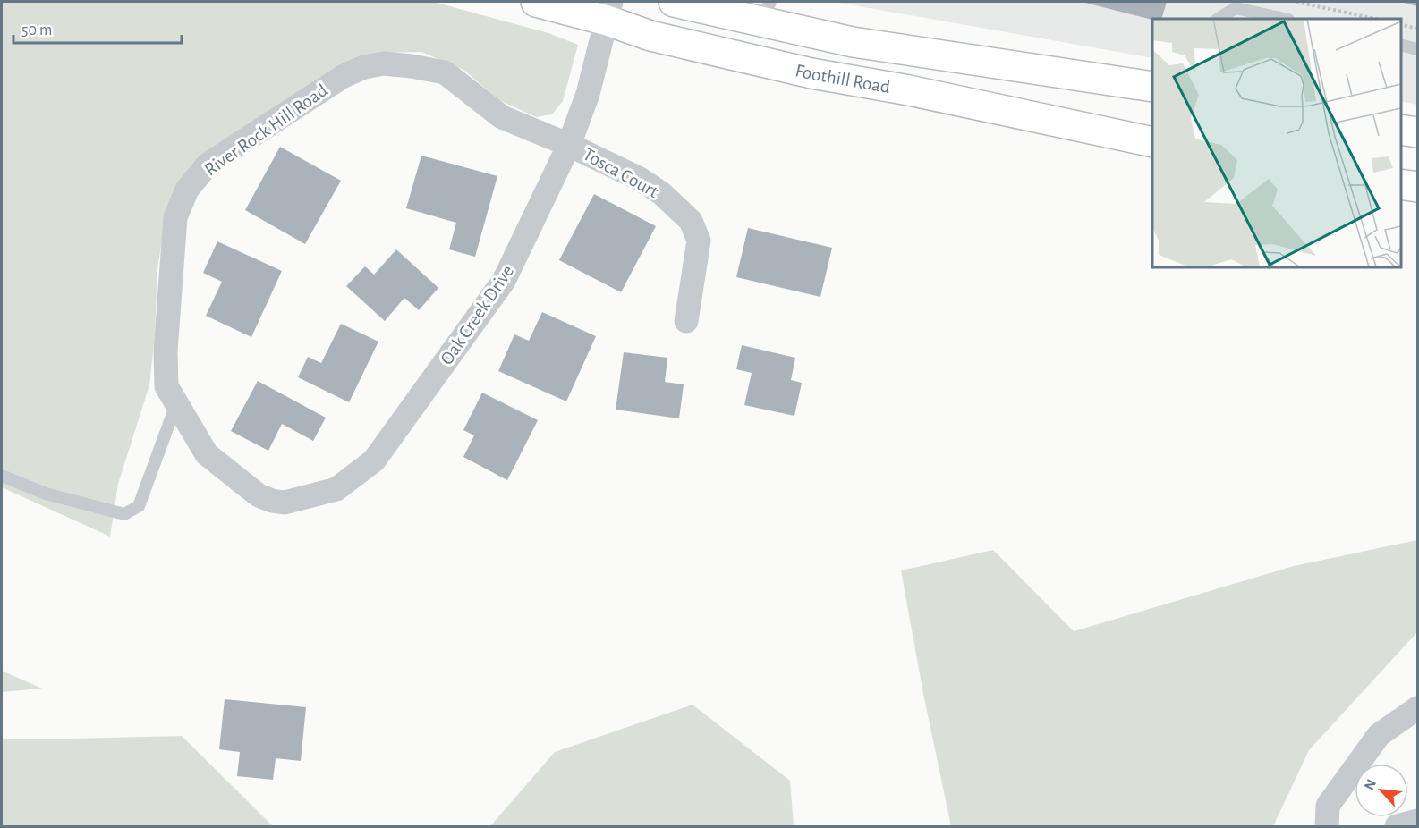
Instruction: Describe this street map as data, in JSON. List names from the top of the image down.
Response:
{
  "streets": {
    "main road": ["Foothill Road"],
    "street": ["River Rock Hill Road", "Tosca Court", "Oak Creek Drive"]
  },
  "crossings": [
    ["Foothill Road", "Oak Creek Drive"],
    ["River Rock Hill Road", "Tosca Court"],
    ["River Rock Hill Road", "Oak Creek Drive"],
    ["Tosca Court", "Oak Creek Drive"]
  ],
  "scale_bar": "50 m",
  "north": "top left"
}
